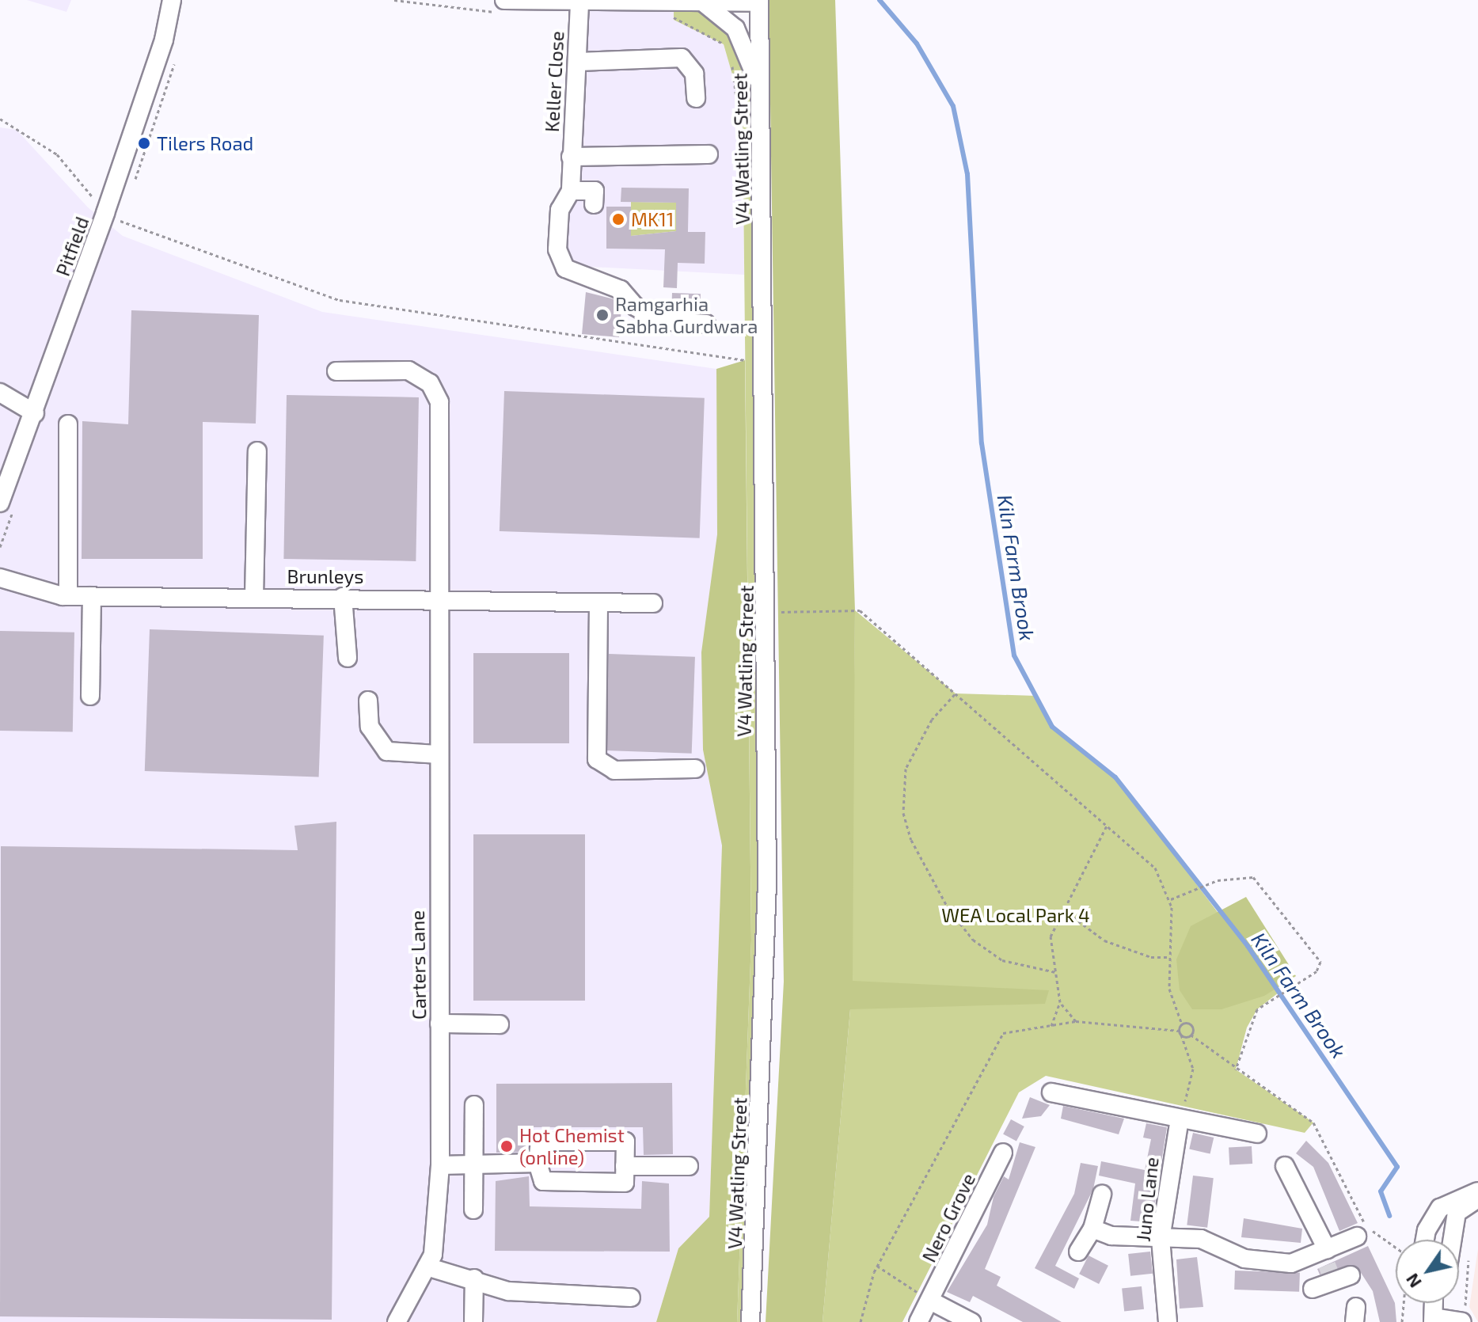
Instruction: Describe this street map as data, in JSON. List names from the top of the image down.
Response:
{
  "streets": {
    "street": [
      "Keller Close",
      "V4 Watling Street",
      "Pitfield",
      "Brunleys",
      "Carters Lane",
      "Juno Lane",
      "Nero Grove"
    ]
  },
  "crossings": [
    ["Brunleys", "Carters Lane"]
  ],
  "water": ["Kiln Farm Brook"],
  "parks": ["WEA Local Park 4"],
  "places": [
    "Tilers Road",
    "MK11",
    "Ramgarhia Sabha Gurdwara",
    "Hot Chemist (online)"
  ],
  "north": "bottom left"
}
